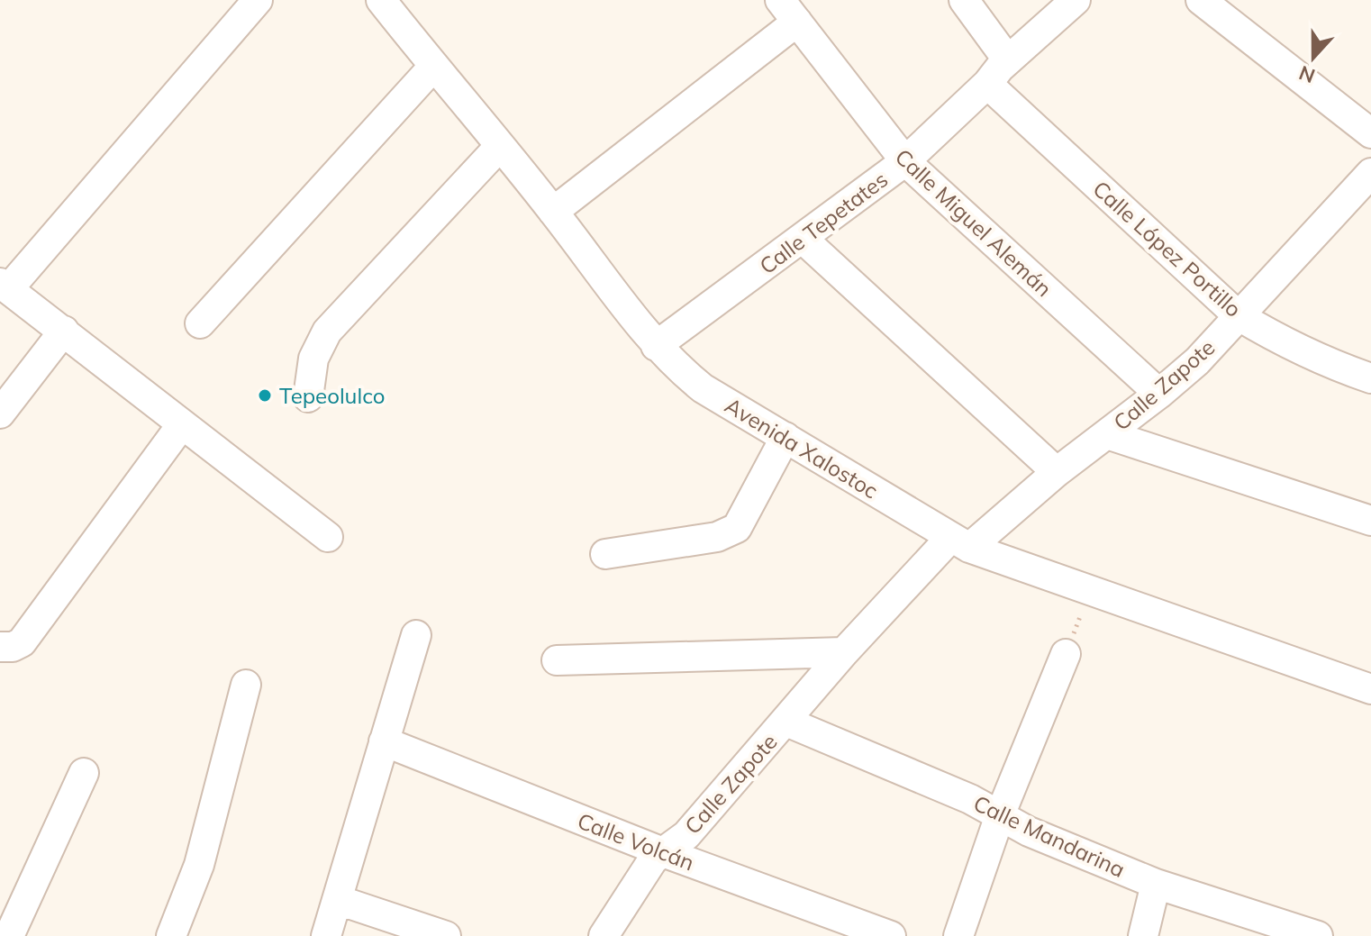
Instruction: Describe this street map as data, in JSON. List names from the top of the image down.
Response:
{
  "streets": {
    "street": [
      "Calle Tepetates",
      "Calle Miguel Alemán",
      "Calle López Portillo",
      "Calle Zapote",
      "Avenida Xalostoc",
      "Calle Mandarina",
      "Calle Volcán"
    ]
  },
  "crossings": [
    ["Calle Tepetates", "Calle Miguel Alemán"],
    ["Calle Tepetates", "Calle López Portillo"],
    ["Calle Tepetates", "Avenida Xalostoc"],
    ["Calle Miguel Alemán", "Calle Zapote"],
    ["Calle López Portillo", "Calle Zapote"],
    ["Calle Zapote", "Avenida Xalostoc"],
    ["Calle Zapote", "Calle Mandarina"],
    ["Calle Zapote", "Calle Volcán"]
  ],
  "places": ["Tepeolulco"],
  "north": "bottom"
}
